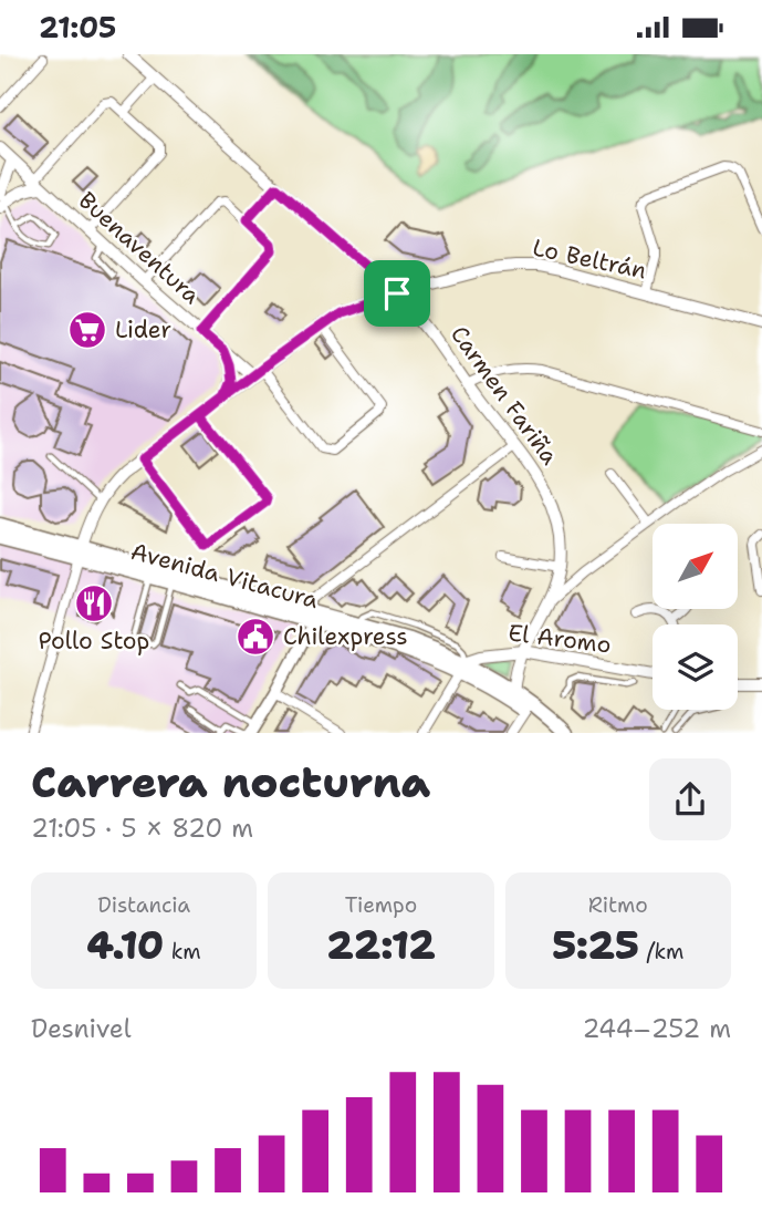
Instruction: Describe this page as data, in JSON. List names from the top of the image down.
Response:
{
  "streets": {
    "main road": ["Avenida Vitacura"],
    "street": [
      "Buenaventura",
      "Lo Beltrán",
      "Carmen Fariña",
      "El Aromo"
    ]
  },
  "crossings": [
    ["Buenaventura", "Lo Beltrán"],
    ["Lo Beltrán", "Carmen Fariña"],
    ["Lo Beltrán", "Avenida Vitacura"],
    ["Carmen Fariña", "Avenida Vitacura"],
    ["Carmen Fariña", "El Aromo"],
    ["Avenida Vitacura", "El Aromo"]
  ],
  "places": {
    "supermarket": ["Lider"],
    "restaurant": ["Pollo Stop"],
    "public building": ["Chilexpress"]
  },
  "north": "top right",
  "page": {
    "status": "21:05",
    "heading": ["Carrera nocturna", "21:05 · 5 × 820 m"],
    "stats": [
      ["Distancia", "4.10 km"],
      ["Tiempo", "22:12"],
      ["Ritmo", "5:25 /km"]
    ],
    "chart": ["Desnivel", "244–252 m"]
  }
}
